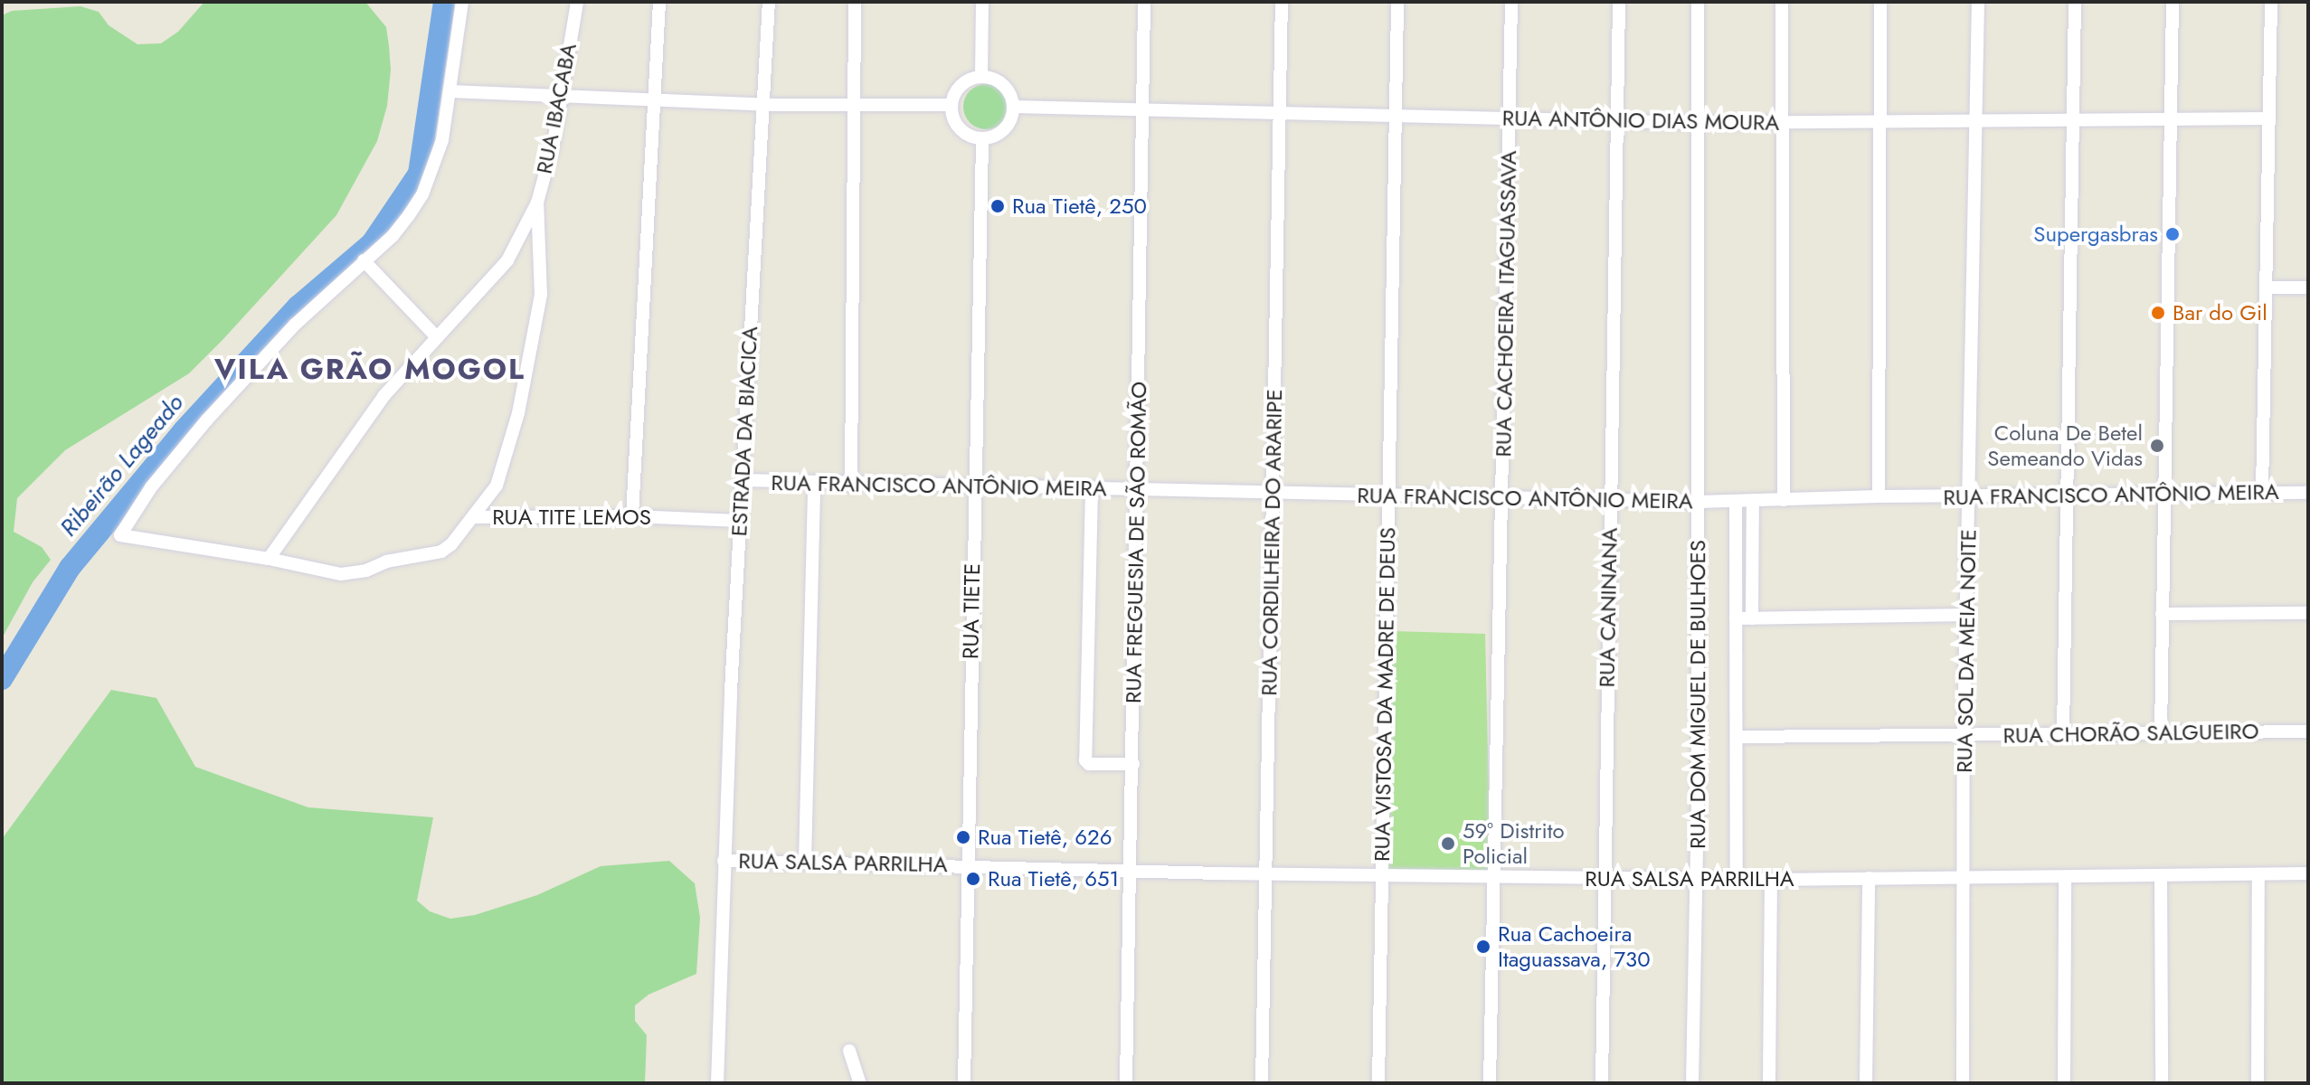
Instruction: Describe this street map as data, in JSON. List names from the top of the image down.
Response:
{
  "streets": {
    "street": [
      "RUA IBACABA",
      "RUA ANTÔNIO DIAS MOURA",
      "RUA CACHOEIRA ITAGUASSAVA",
      "ESTRADA DA BIACICA",
      "RUA FRANCISCO ANTÔNIO MEIRA",
      "RUA TITE LEMOS",
      "RUA FREGUESIA DE SÃO ROMÃO",
      "RUA CORDILHEIRA DO ARARIPE",
      "RUA CANINANA",
      "RUA TIETE",
      "RUA SOL DA MEIA NOITE",
      "RUA VISTOSA DA MADRE DE DEUS",
      "RUA DOM MIGUEL DE BULHOES",
      "RUA CHORÃO SALGUEIRO",
      "RUA SALSA PARRILHA"
    ]
  },
  "crossings": [
    ["RUA IBACABA", "RUA TITE LEMOS"],
    ["RUA ANTÔNIO DIAS MOURA", "RUA CACHOEIRA ITAGUASSAVA"],
    ["RUA ANTÔNIO DIAS MOURA", "RUA FREGUESIA DE SÃO ROMÃO"],
    ["RUA ANTÔNIO DIAS MOURA", "RUA CORDILHEIRA DO ARARIPE"],
    ["RUA ANTÔNIO DIAS MOURA", "RUA CANINANA"],
    ["RUA ANTÔNIO DIAS MOURA", "RUA TIETE"],
    ["RUA ANTÔNIO DIAS MOURA", "RUA SOL DA MEIA NOITE"],
    ["RUA ANTÔNIO DIAS MOURA", "RUA VISTOSA DA MADRE DE DEUS"],
    ["RUA ANTÔNIO DIAS MOURA", "RUA DOM MIGUEL DE BULHOES"],
    ["RUA CACHOEIRA ITAGUASSAVA", "RUA FRANCISCO ANTÔNIO MEIRA"],
    ["RUA CACHOEIRA ITAGUASSAVA", "RUA SALSA PARRILHA"],
    ["ESTRADA DA BIACICA", "RUA FRANCISCO ANTÔNIO MEIRA"],
    ["ESTRADA DA BIACICA", "RUA TITE LEMOS"],
    ["ESTRADA DA BIACICA", "RUA SALSA PARRILHA"],
    ["RUA FRANCISCO ANTÔNIO MEIRA", "RUA FREGUESIA DE SÃO ROMÃO"],
    ["RUA FRANCISCO ANTÔNIO MEIRA", "RUA CORDILHEIRA DO ARARIPE"],
    ["RUA FRANCISCO ANTÔNIO MEIRA", "RUA CANINANA"],
    ["RUA FRANCISCO ANTÔNIO MEIRA", "RUA TIETE"],
    ["RUA FRANCISCO ANTÔNIO MEIRA", "RUA SOL DA MEIA NOITE"],
    ["RUA FRANCISCO ANTÔNIO MEIRA", "RUA VISTOSA DA MADRE DE DEUS"],
    ["RUA FRANCISCO ANTÔNIO MEIRA", "RUA DOM MIGUEL DE BULHOES"],
    ["RUA FREGUESIA DE SÃO ROMÃO", "RUA SALSA PARRILHA"],
    ["RUA CORDILHEIRA DO ARARIPE", "RUA SALSA PARRILHA"],
    ["RUA CANINANA", "RUA SALSA PARRILHA"],
    ["RUA TIETE", "RUA SALSA PARRILHA"],
    ["RUA SOL DA MEIA NOITE", "RUA CHORÃO SALGUEIRO"],
    ["RUA SOL DA MEIA NOITE", "RUA SALSA PARRILHA"],
    ["RUA VISTOSA DA MADRE DE DEUS", "RUA SALSA PARRILHA"],
    ["RUA DOM MIGUEL DE BULHOES", "RUA SALSA PARRILHA"]
  ],
  "districts": ["VILA GRÃO MOGOL"],
  "water": ["Ribeirão Lageado"],
  "places": [
    "Rua Tietê, 250",
    "Supergasbras",
    "Bar do Gil",
    "Coluna De Betel Semeando Vidas",
    "Rua Tietê, 626",
    "59º Distrito Policial",
    "Rua Tietê, 651",
    "Rua Cachoeira Itaguassava, 730"
  ]
}
